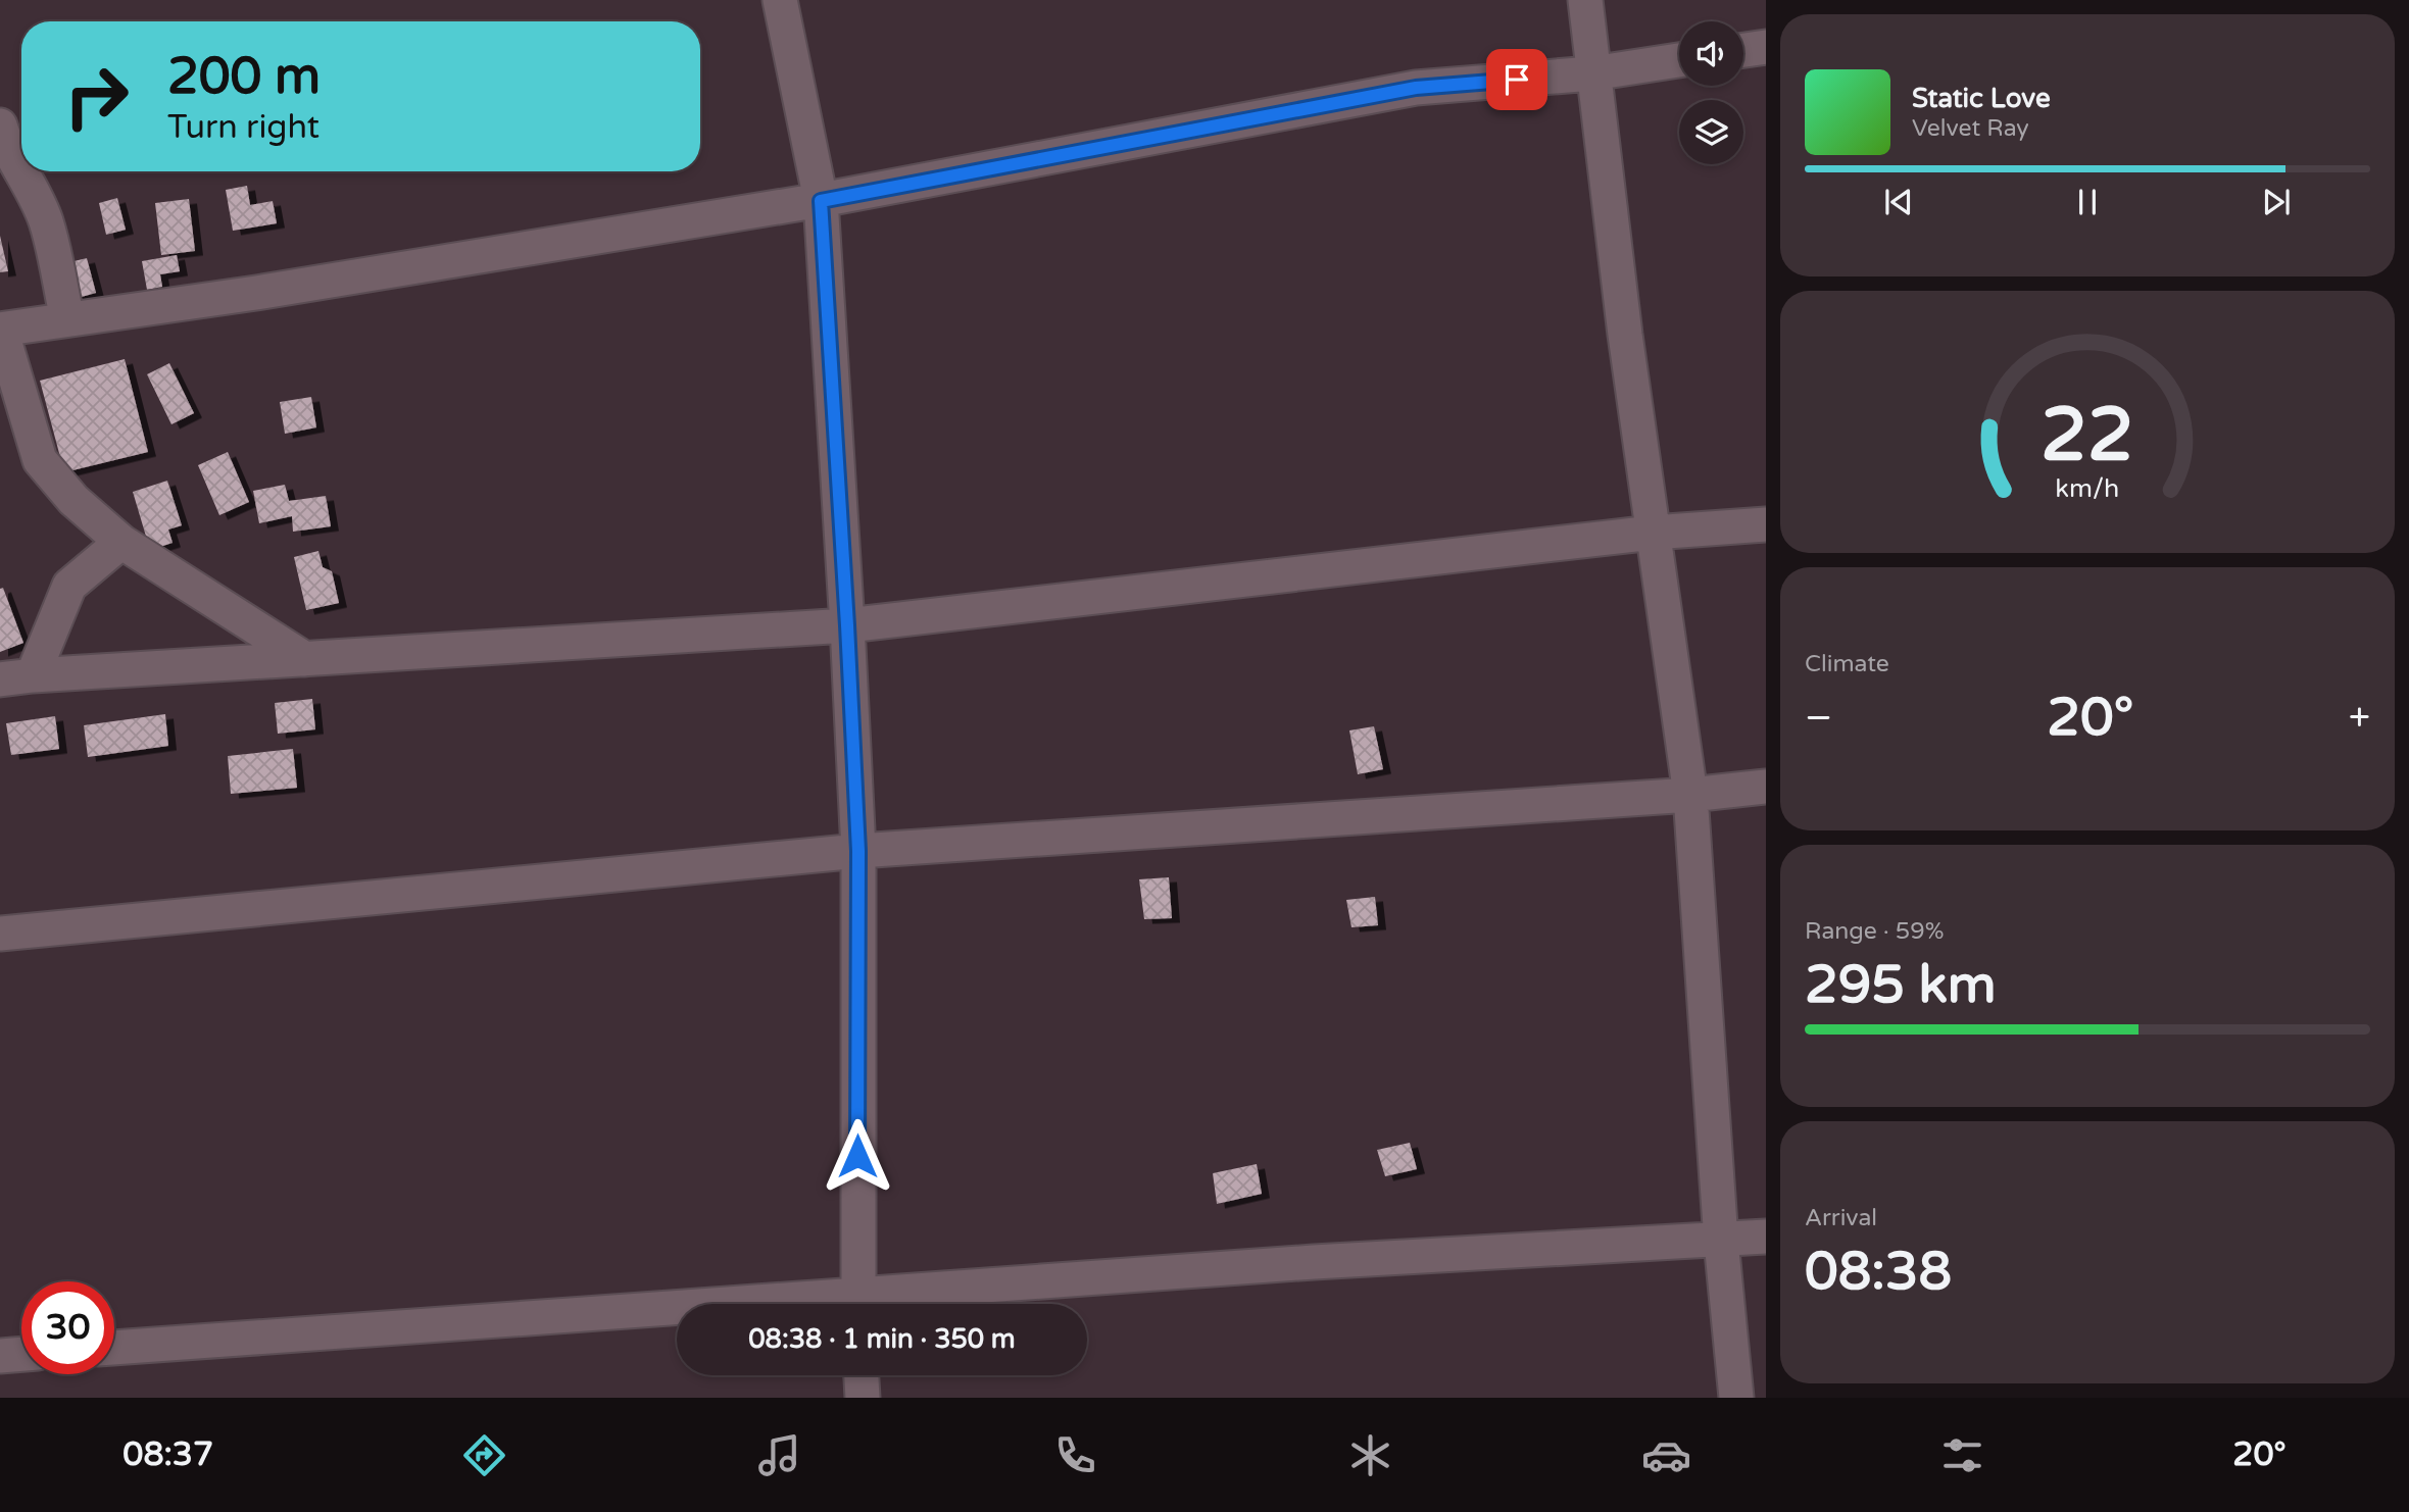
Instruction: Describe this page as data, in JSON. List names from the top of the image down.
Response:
{
  "page": {
    "turn": ["200 m", "Turn right"],
    "song": ["Static Love", "Velvet Ray"],
    "tile": [
      "Climate",
      ["Range · 59%", "295 km"],
      ["Arrival", "08:38"]
    ],
    "heat": ["−", "20°", "+"],
    "limit": "30",
    "trip": "08:38 · 1 min · 350 m",
    "tabs": ["08:37", "20°"],
    "gauge": ["22", "km/h"]
  }
}
